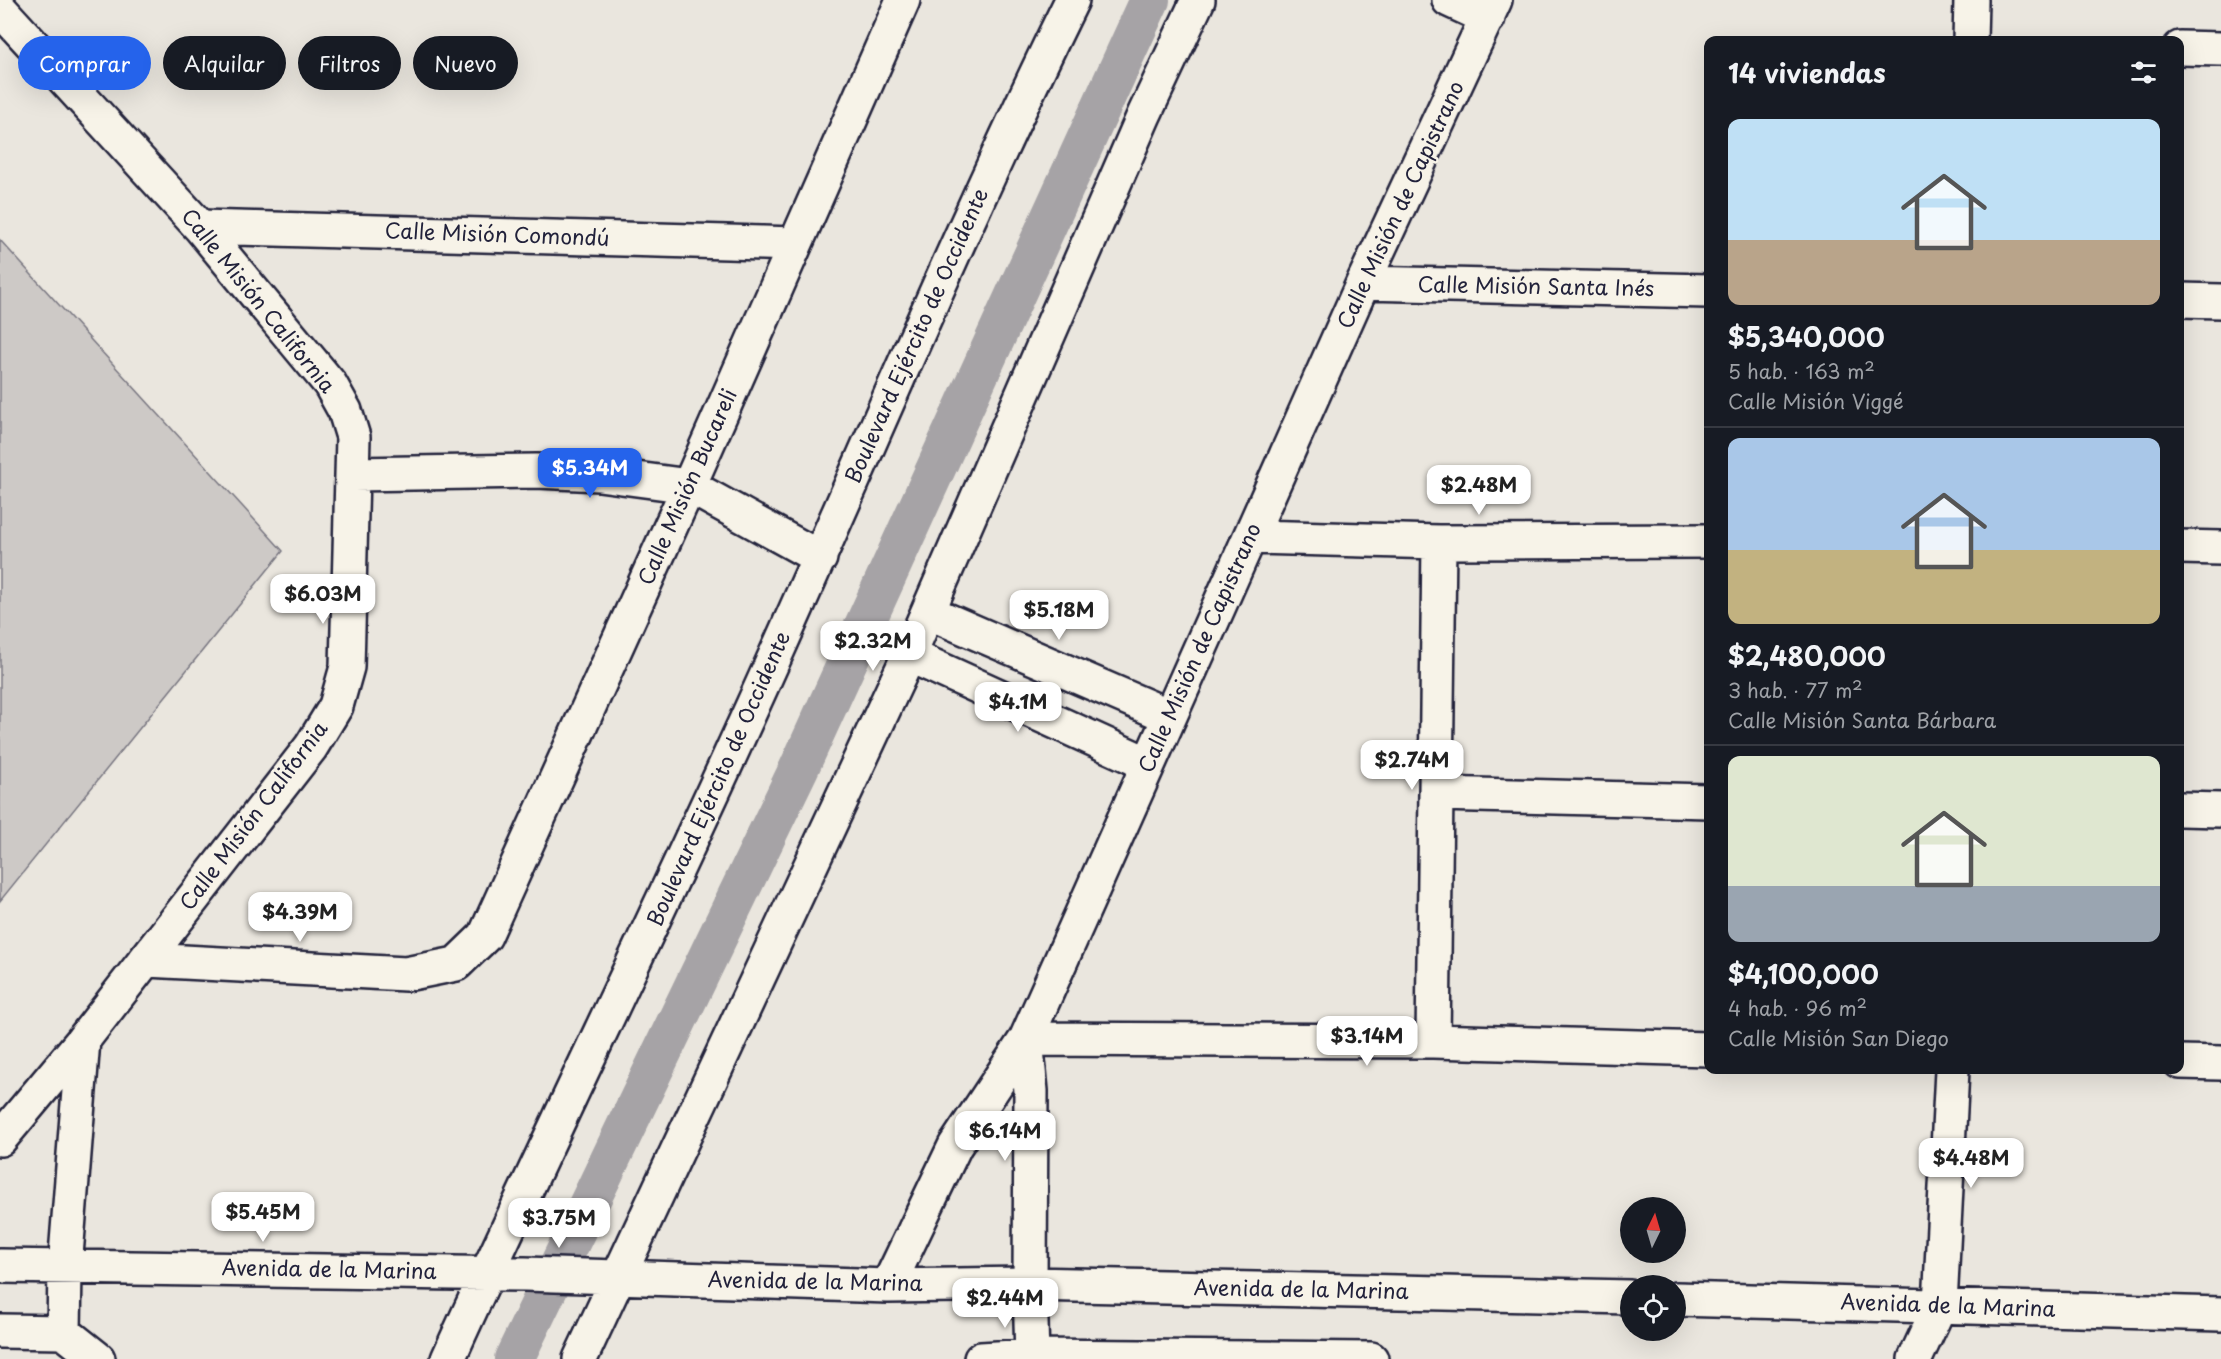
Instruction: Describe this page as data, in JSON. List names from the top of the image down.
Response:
{
  "streets": {
    "street": [
      "Calle Misión de Capistrano",
      "Calle Misión Comondú",
      "Calle Misión Santa Inés",
      "Calle Misión California",
      "Boulevard Ejército de Occidente",
      "Calle Misión Bucareli",
      "Avenida de la Marina"
    ]
  },
  "crossings": [
    ["Calle Misión de Capistrano", "Calle Misión Santa Inés"],
    ["Calle Misión de Capistrano", "Avenida de la Marina"],
    ["Calle Misión Comondú", "Calle Misión California"],
    ["Calle Misión Comondú", "Calle Misión Bucareli"],
    ["Calle Misión California", "Calle Misión Bucareli"],
    ["Boulevard Ejército de Occidente", "Avenida de la Marina"]
  ],
  "north": "top",
  "page": {
    "chip": [
      "Comprar",
      "Alquilar",
      "Filtros",
      "Nuevo"
    ],
    "heading": "14 viviendas",
    "list": [
      {
        "name": "$5,340,000",
        "note": "5 hab. · 163 m² · Calle Misión Viggé"
      },
      {
        "name": "$2,480,000",
        "note": "3 hab. · 77 m² · Calle Misión Santa Bárbara"
      },
      {
        "name": "$4,100,000",
        "note": "4 hab. · 96 m² · Calle Misión San Diego"
      }
    ],
    "price": [
      "$5.34M",
      "$2.48M",
      "$6.03M",
      "$5.18M",
      "$2.32M",
      "$4.1M",
      "$2.74M",
      "$4.39M",
      "$3.14M",
      "$6.14M",
      "$4.48M",
      "$5.45M",
      "$3.75M",
      "$2.44M"
    ]
  }
}
